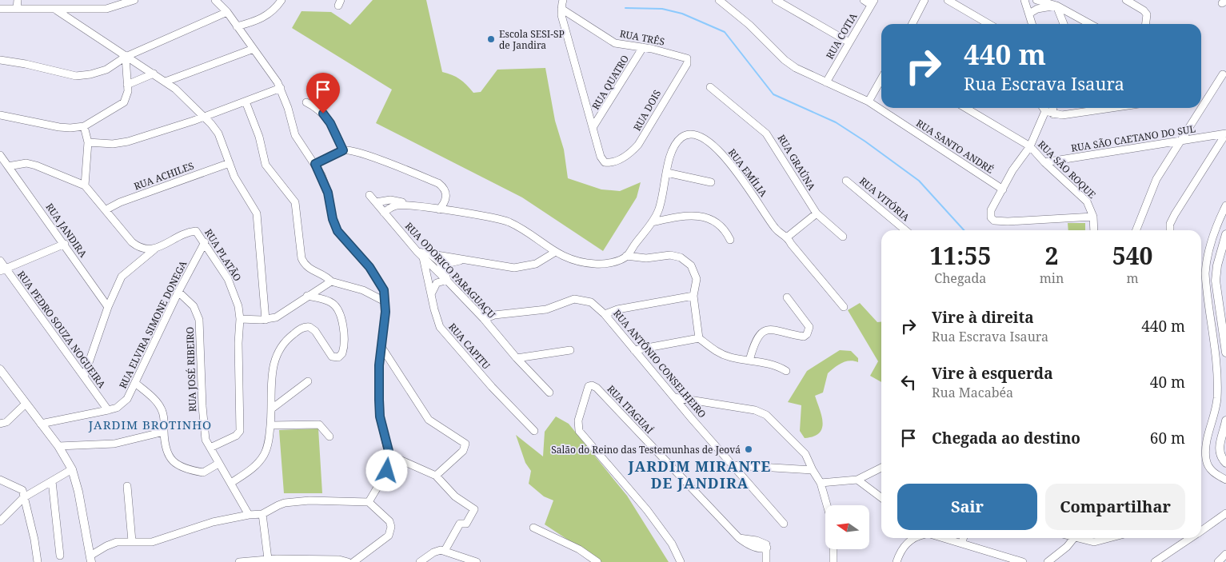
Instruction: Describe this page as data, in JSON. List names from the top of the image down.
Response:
{
  "streets": {
    "street": [
      "RUA COTIA",
      "RUA TRÊS",
      "RUA QUATRO",
      "RUA DOIS",
      "RUA SÃO CAETANO DO SUL",
      "RUA SANTO ANDRÉ",
      "RUA GRAÚNA",
      "RUA SÃO ROQUE",
      "RUA EMÍLIA",
      "RUA ACHILES",
      "RUA VITÓRIA",
      "RUA JANDIRA",
      "RUA PLATÃO",
      "RUA ODORICO PARAGUAÇU",
      "RUA ELVIRA SIMONE DONEGA",
      "RUA PEDRO SOUZA NOGUEIRA",
      "RUA CAPITU",
      "RUA ANTÔNIO CONSELHEIRO",
      "RUA JOSÉ RIBEIRO",
      "RUA ITAGUAÍ"
    ]
  },
  "crossings": [
    ["RUA COTIA", "RUA SANTO ANDRÉ"],
    ["RUA TRÊS", "RUA QUATRO"],
    ["RUA TRÊS", "RUA DOIS"],
    ["RUA QUATRO", "RUA DOIS"],
    ["RUA SÃO CAETANO DO SUL", "RUA SÃO ROQUE"],
    ["RUA JANDIRA", "RUA PLATÃO"],
    ["RUA PLATÃO", "RUA ELVIRA SIMONE DONEGA"],
    ["RUA PLATÃO", "RUA PEDRO SOUZA NOGUEIRA"],
    ["RUA PLATÃO", "RUA JOSÉ RIBEIRO"],
    ["RUA ODORICO PARAGUAÇU", "RUA CAPITU"],
    ["RUA ODORICO PARAGUAÇU", "RUA ANTÔNIO CONSELHEIRO"],
    ["RUA ELVIRA SIMONE DONEGA", "RUA PEDRO SOUZA NOGUEIRA"],
    ["RUA ELVIRA SIMONE DONEGA", "RUA JOSÉ RIBEIRO"]
  ],
  "districts": ["JARDIM BROTINHO", "JARDIM MIRANTE DE JANDIRA"],
  "places": ["Escola SESI-SP de Jandira", "Salão do Reino das Testemunhas de Jeová"],
  "north": "left",
  "page": {
    "turn": ["440 m", "Rua Escrava Isaura"],
    "eta": [
      "11:55",
      "Chegada",
      "2",
      "min",
      "540",
      "m"
    ],
    "list": [
      {
        "name": "Vire à direita",
        "note": "Rua Escrava Isaura",
        "value": "440 m"
      },
      {
        "name": "Vire à esquerda",
        "note": "Rua Macabéa",
        "value": "40 m"
      },
      {
        "name": "Chegada ao destino",
        "value": "60 m"
      }
    ],
    "buttons": ["Sair", "Compartilhar"]
  }
}
